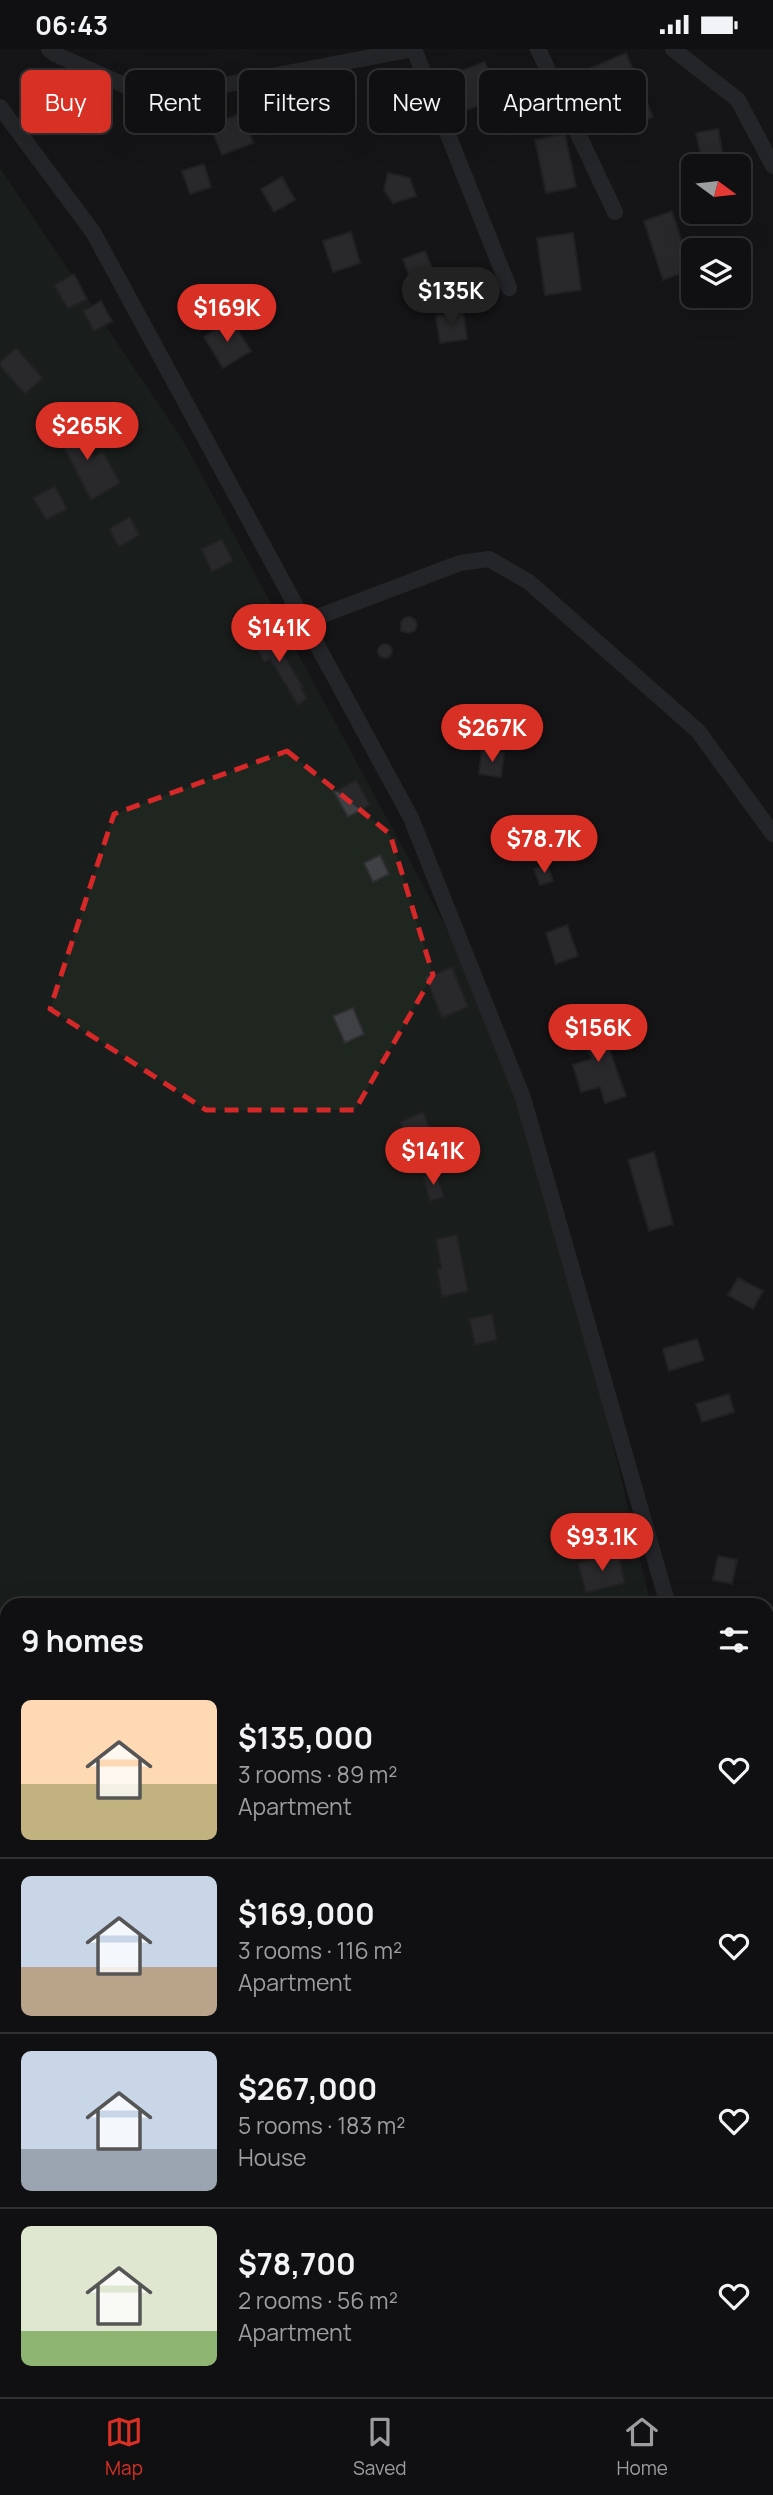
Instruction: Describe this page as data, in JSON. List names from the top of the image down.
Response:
{
  "north": "right",
  "page": {
    "status": "06:43",
    "chip": [
      "Buy",
      "Rent",
      "Filters",
      "New",
      "Apartment"
    ],
    "price": [
      "$135K",
      "$169K",
      "$265K",
      "$141K",
      "$267K",
      "$78.7K",
      "$156K",
      "$141K",
      "$93.1K"
    ],
    "heading": "9 homes",
    "list": [
      {
        "name": "$135,000",
        "note": "3 rooms · 89 m² · Apartment"
      },
      {
        "name": "$169,000",
        "note": "3 rooms · 116 m² · Apartment"
      },
      {
        "name": "$267,000",
        "note": "5 rooms · 183 m² · House"
      },
      {
        "name": "$78,700",
        "note": "2 rooms · 56 m² · Apartment"
      }
    ],
    "tabs": ["Map", "Saved", "Home"]
  }
}
